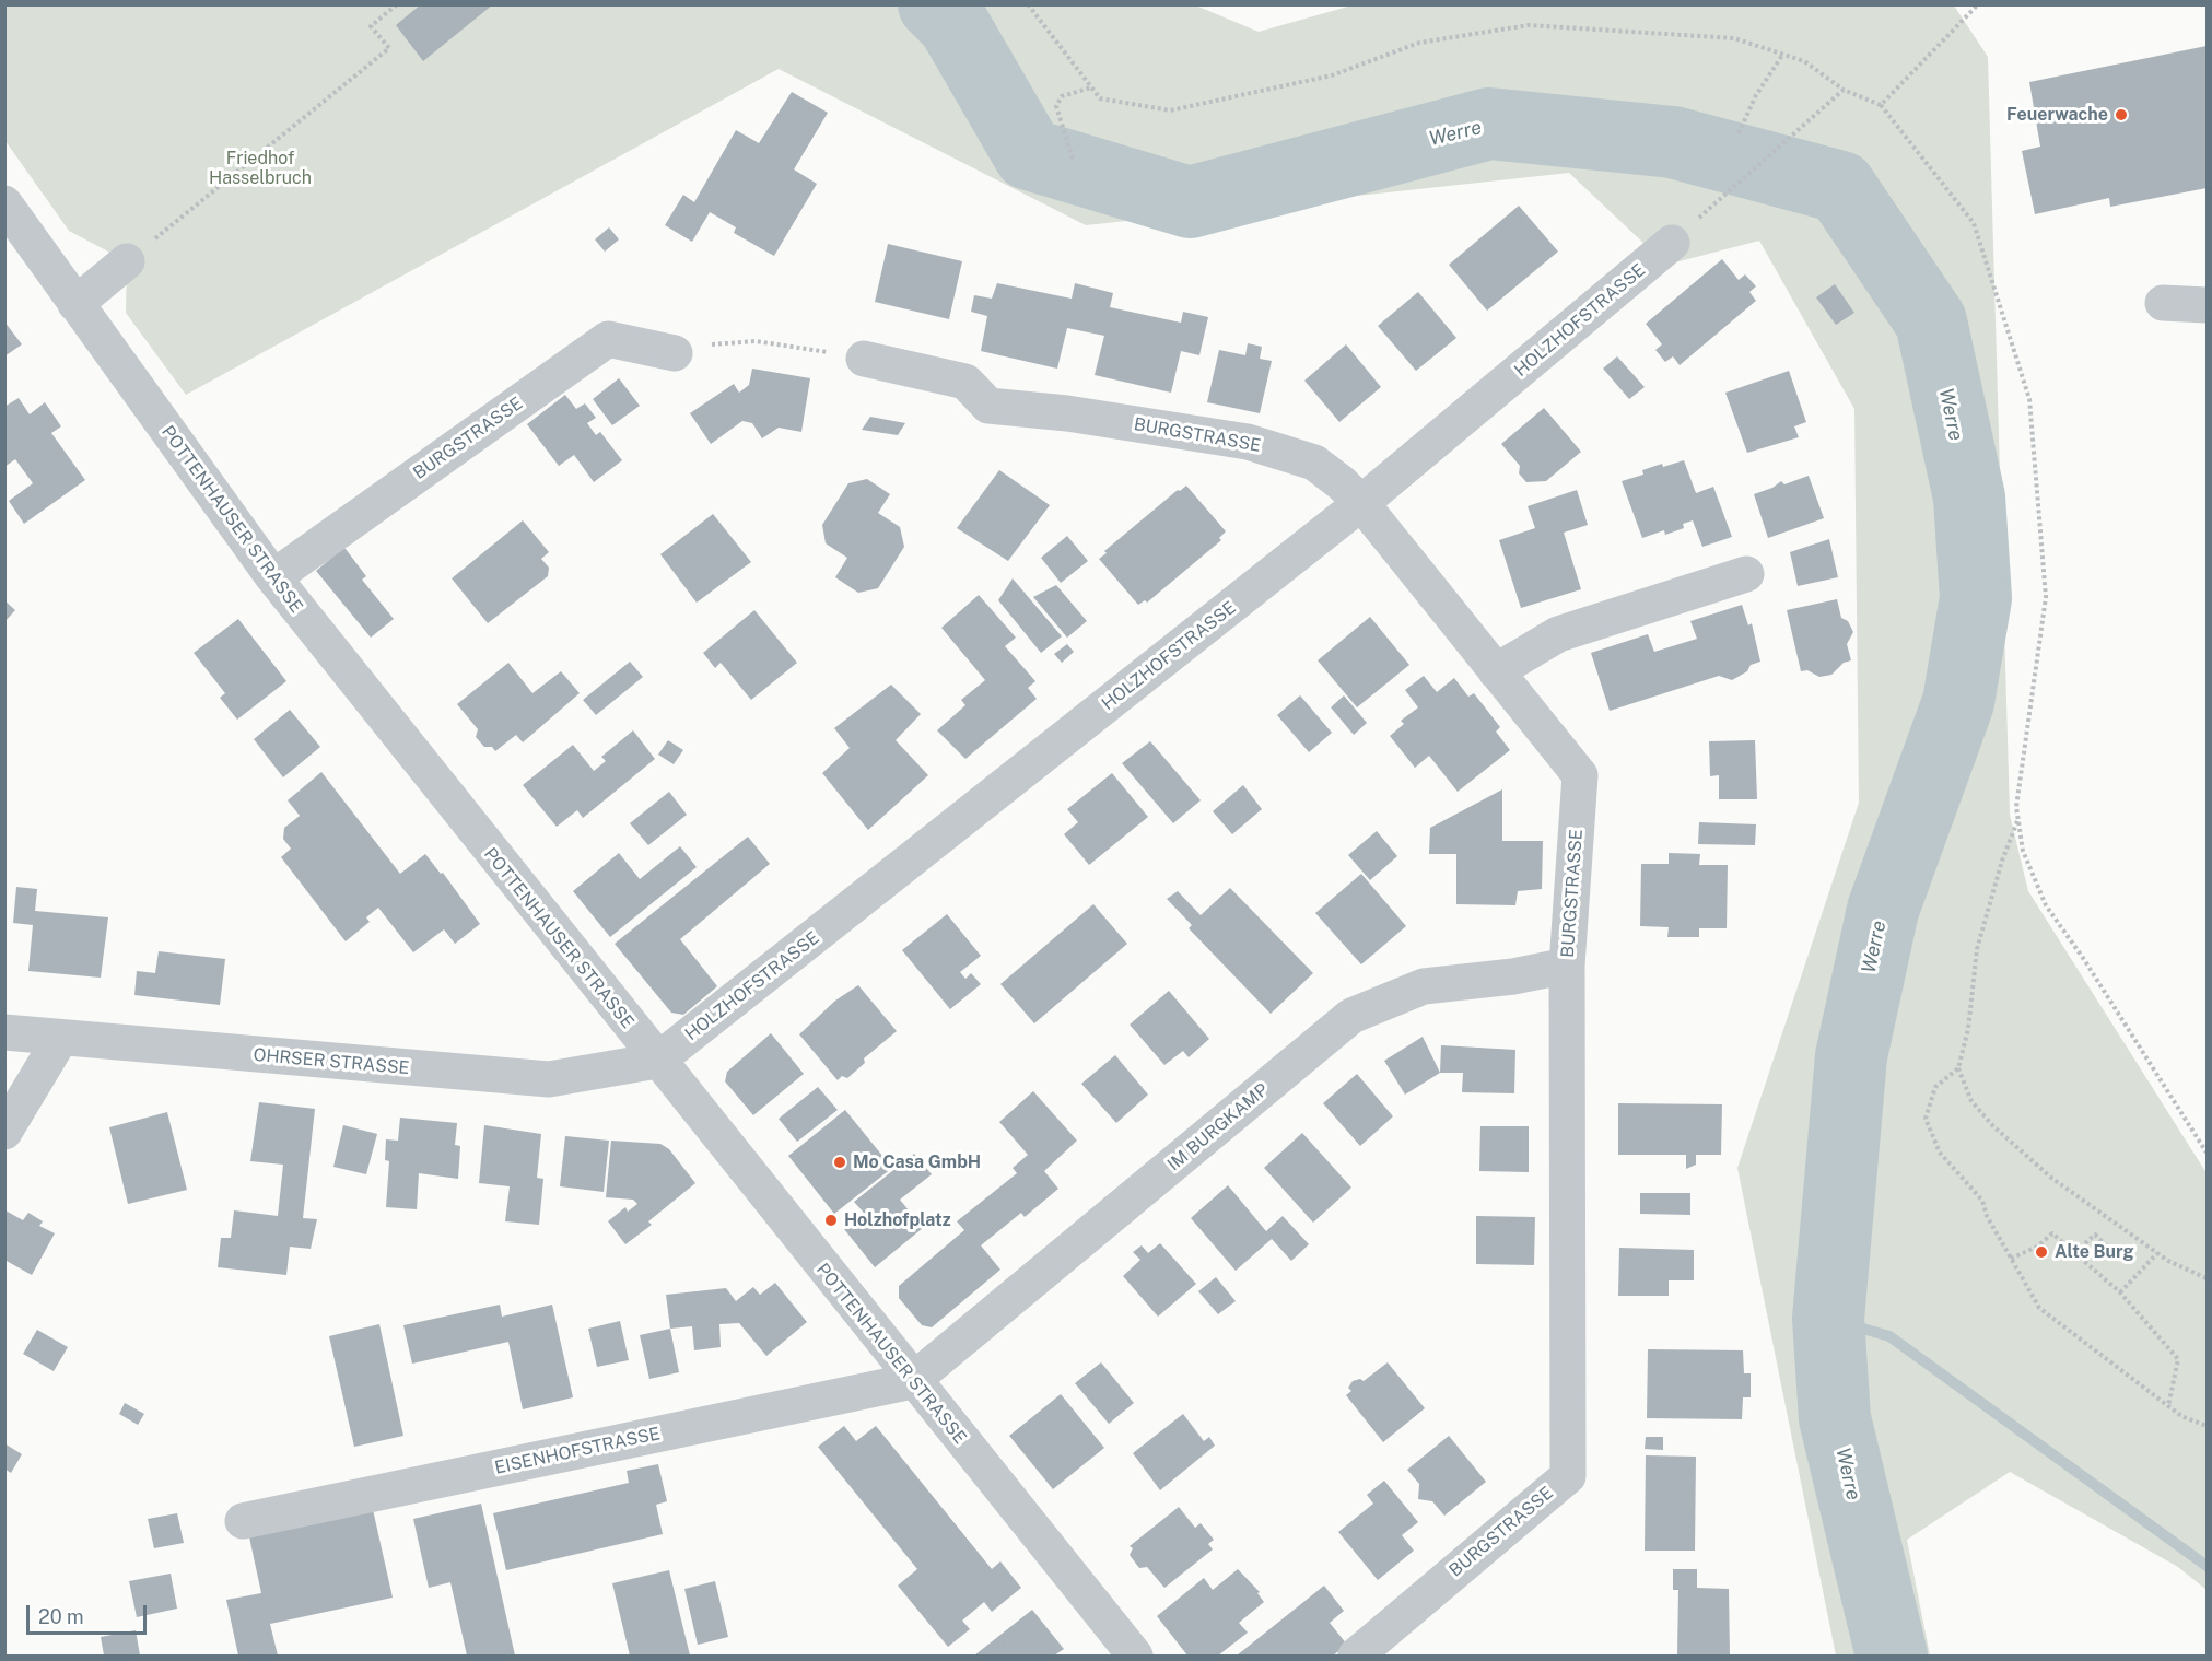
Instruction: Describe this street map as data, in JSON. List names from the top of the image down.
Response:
{
  "streets": {
    "street": [
      "HOLZHOFSTRASSE",
      "BURGSTRASSE",
      "POTTENHAUSER STRASSE",
      "OHRSER STRASSE",
      "IM BURGKAMP",
      "EISENHOFSTRASSE"
    ]
  },
  "crossings": [
    ["HOLZHOFSTRASSE", "BURGSTRASSE"],
    ["HOLZHOFSTRASSE", "POTTENHAUSER STRASSE"],
    ["HOLZHOFSTRASSE", "OHRSER STRASSE"],
    ["BURGSTRASSE", "POTTENHAUSER STRASSE"],
    ["BURGSTRASSE", "IM BURGKAMP"],
    ["POTTENHAUSER STRASSE", "OHRSER STRASSE"],
    ["POTTENHAUSER STRASSE", "IM BURGKAMP"],
    ["POTTENHAUSER STRASSE", "EISENHOFSTRASSE"],
    ["IM BURGKAMP", "EISENHOFSTRASSE"]
  ],
  "water": ["Werre"],
  "parks": ["Friedhof Hasselbruch"],
  "places": [
    "Feuerwache",
    "Mo Casa GmbH",
    "Holzhofplatz",
    "Alte Burg"
  ],
  "scale_bar": "20 m"
}
